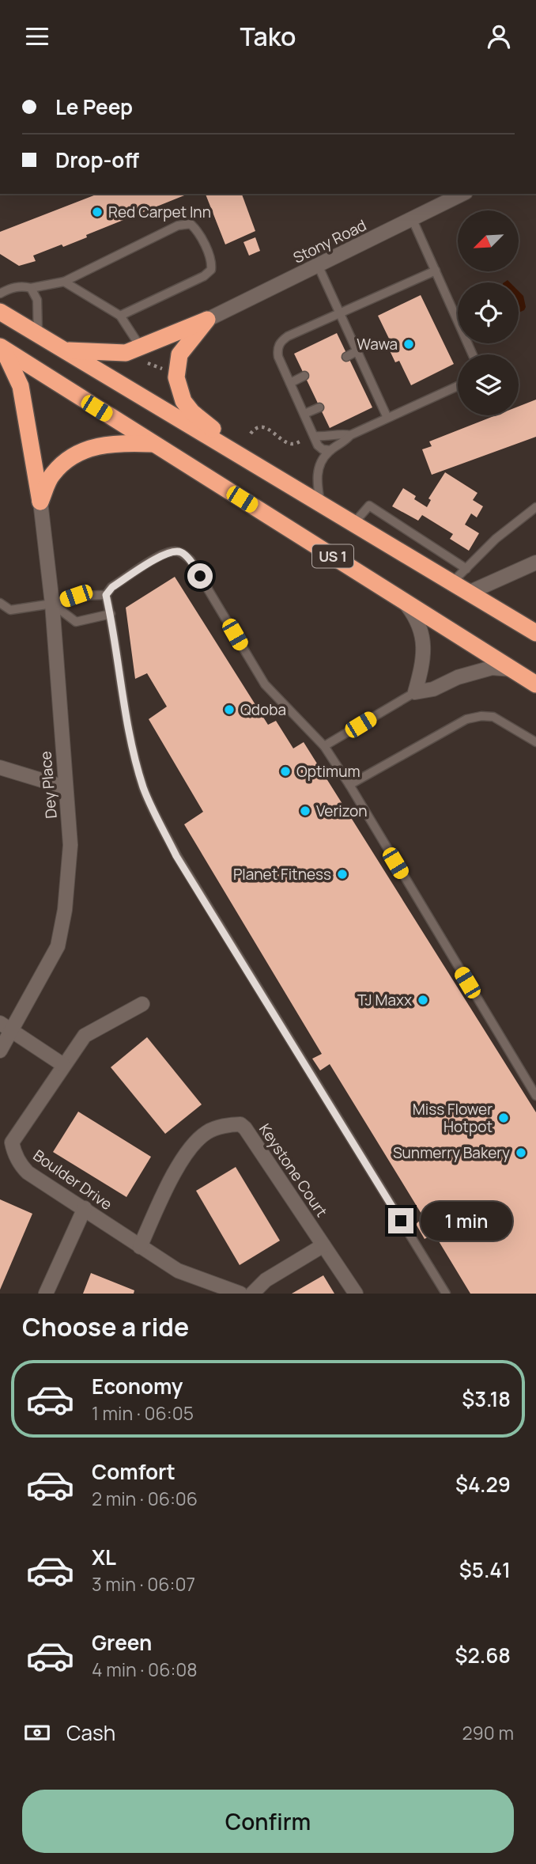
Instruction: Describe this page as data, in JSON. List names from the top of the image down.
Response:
{
  "streets": {
    "highway": ["US 1"],
    "street": [
      "Stony Road",
      "Dey Place",
      "Keystone Court",
      "Boulder Drive"
    ]
  },
  "crossings": [
    ["Keystone Court", "Boulder Drive"]
  ],
  "places": [
    "Red Carpet Inn",
    "Wawa",
    "Qdoba",
    "Optimum",
    "Verizon",
    "Planet Fitness",
    "TJ Maxx",
    "Miss Flower Hotpot",
    "Sunmerry Bakery"
  ],
  "north": "bottom left",
  "page": {
    "header": "Tako",
    "banner": ["Le Peep", "Drop-off"],
    "bubble": "1 min",
    "heading": "Choose a ride",
    "list": [
      {
        "name": "Economy",
        "note": "1 min · 06:05",
        "value": "$3.18"
      },
      {
        "name": "Comfort",
        "note": "2 min · 06:06",
        "value": "$4.29"
      },
      {
        "name": "XL",
        "note": "3 min · 06:07",
        "value": "$5.41"
      },
      {
        "name": "Green",
        "note": "4 min · 06:08",
        "value": "$2.68"
      }
    ],
    "pay": ["Cash", "290 m"],
    "buttons": "Confirm"
  }
}
